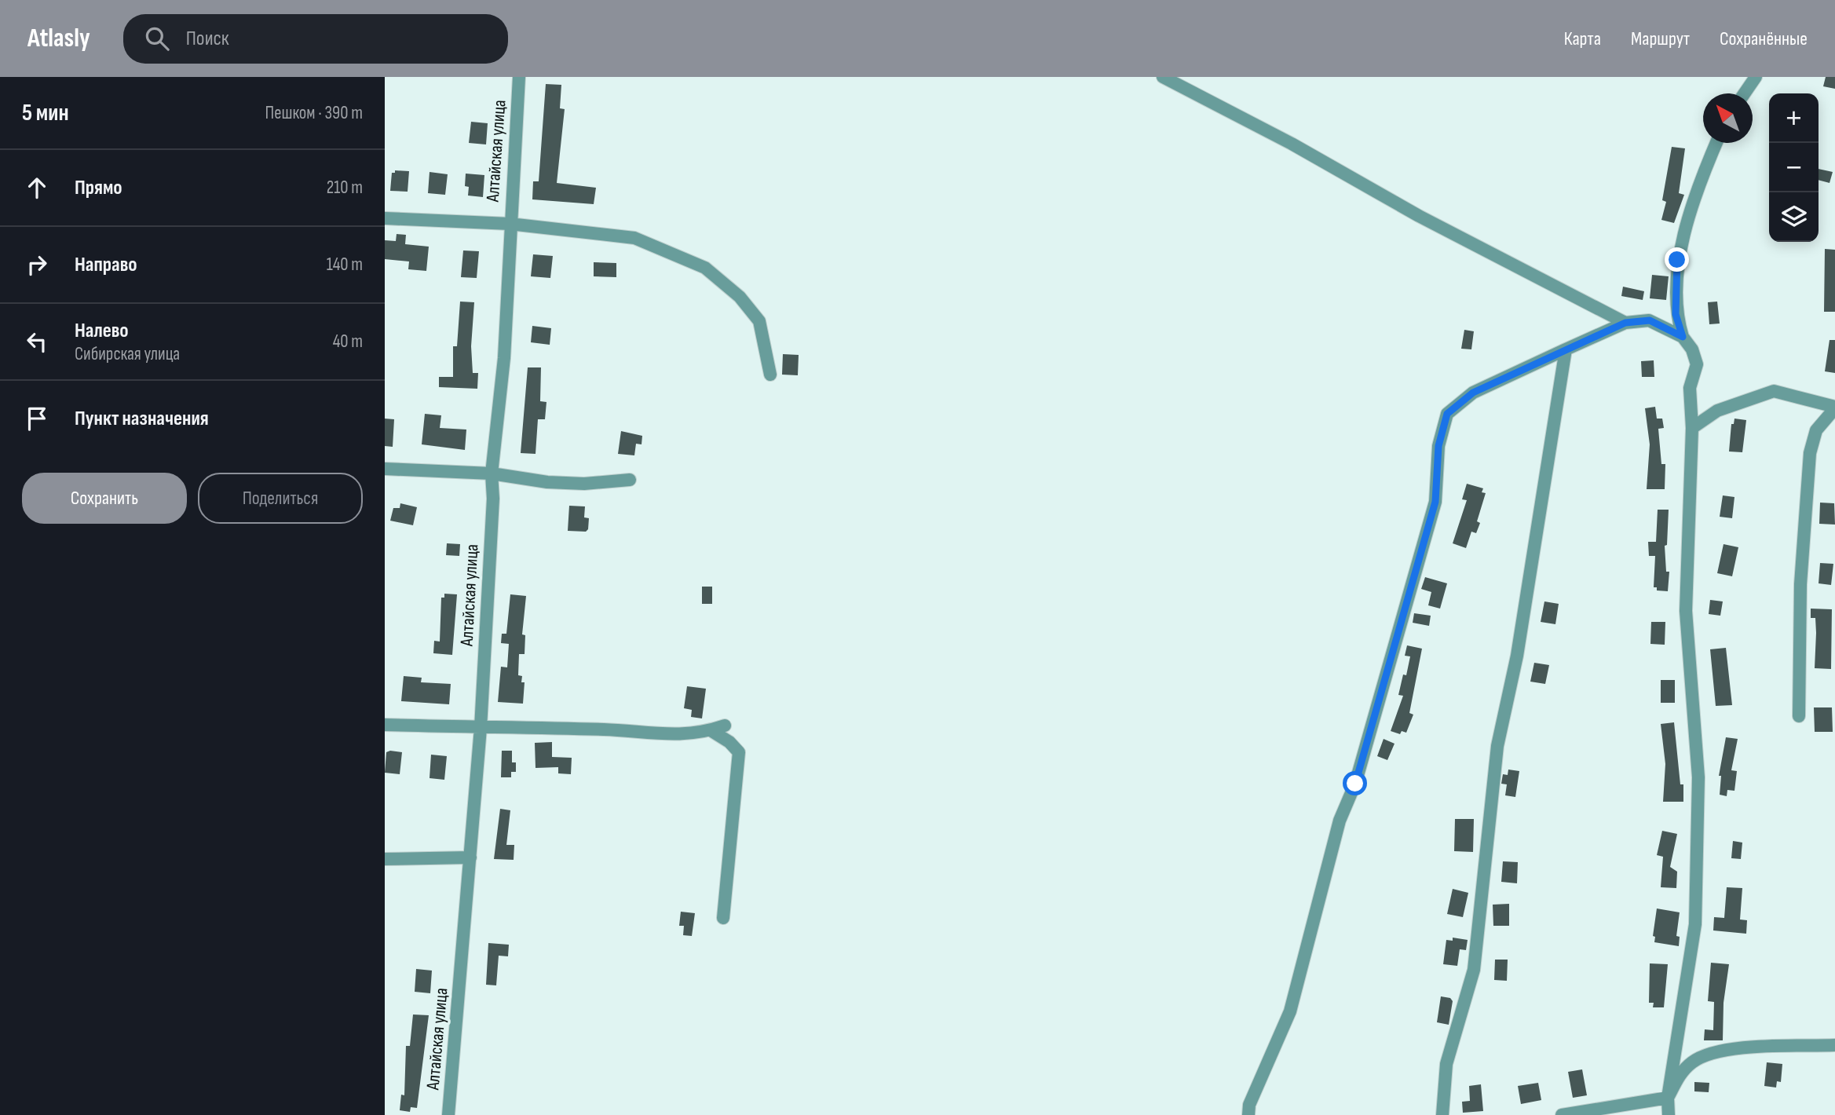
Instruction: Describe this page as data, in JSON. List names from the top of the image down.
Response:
{
  "streets": {
    "street": ["Алтайская улица"]
  },
  "north": "top left",
  "page": {
    "header": "Atlasly",
    "search": "Поиск",
    "nav": ["Карта", "Маршрут", "Сохранённые"],
    "heading": ["5 мин", "Пешком · 390 m"],
    "map_buttons": ["+", "−"],
    "list": [
      ["Прямо", "210 m"],
      ["Направо", "140 m"],
      ["Налево", "Сибирская улица", "40 m"],
      "Пункт назначения"
    ],
    "buttons": ["Сохранить", "Поделиться"]
  }
}
